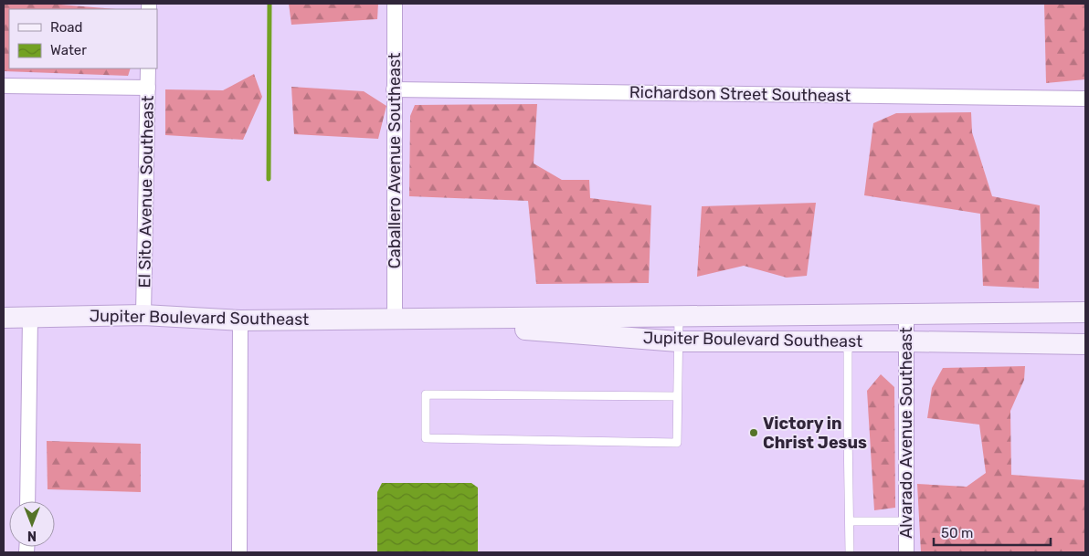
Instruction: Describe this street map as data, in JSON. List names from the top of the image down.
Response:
{
  "streets": {
    "street": [
      "Richardson Street Southeast",
      "Caballero Avenue Southeast",
      "El Sito Avenue Southeast",
      "Jupiter Boulevard Southeast",
      "Alvarado Avenue Southeast"
    ]
  },
  "crossings": [
    ["Richardson Street Southeast", "Caballero Avenue Southeast"],
    ["Caballero Avenue Southeast", "Jupiter Boulevard Southeast"],
    ["El Sito Avenue Southeast", "Jupiter Boulevard Southeast"],
    ["Jupiter Boulevard Southeast", "Alvarado Avenue Southeast"]
  ],
  "places": ["Victory in Christ Jesus"],
  "legend": ["Road", "Water"],
  "scale_bar": "50 m",
  "north": "bottom"
}
